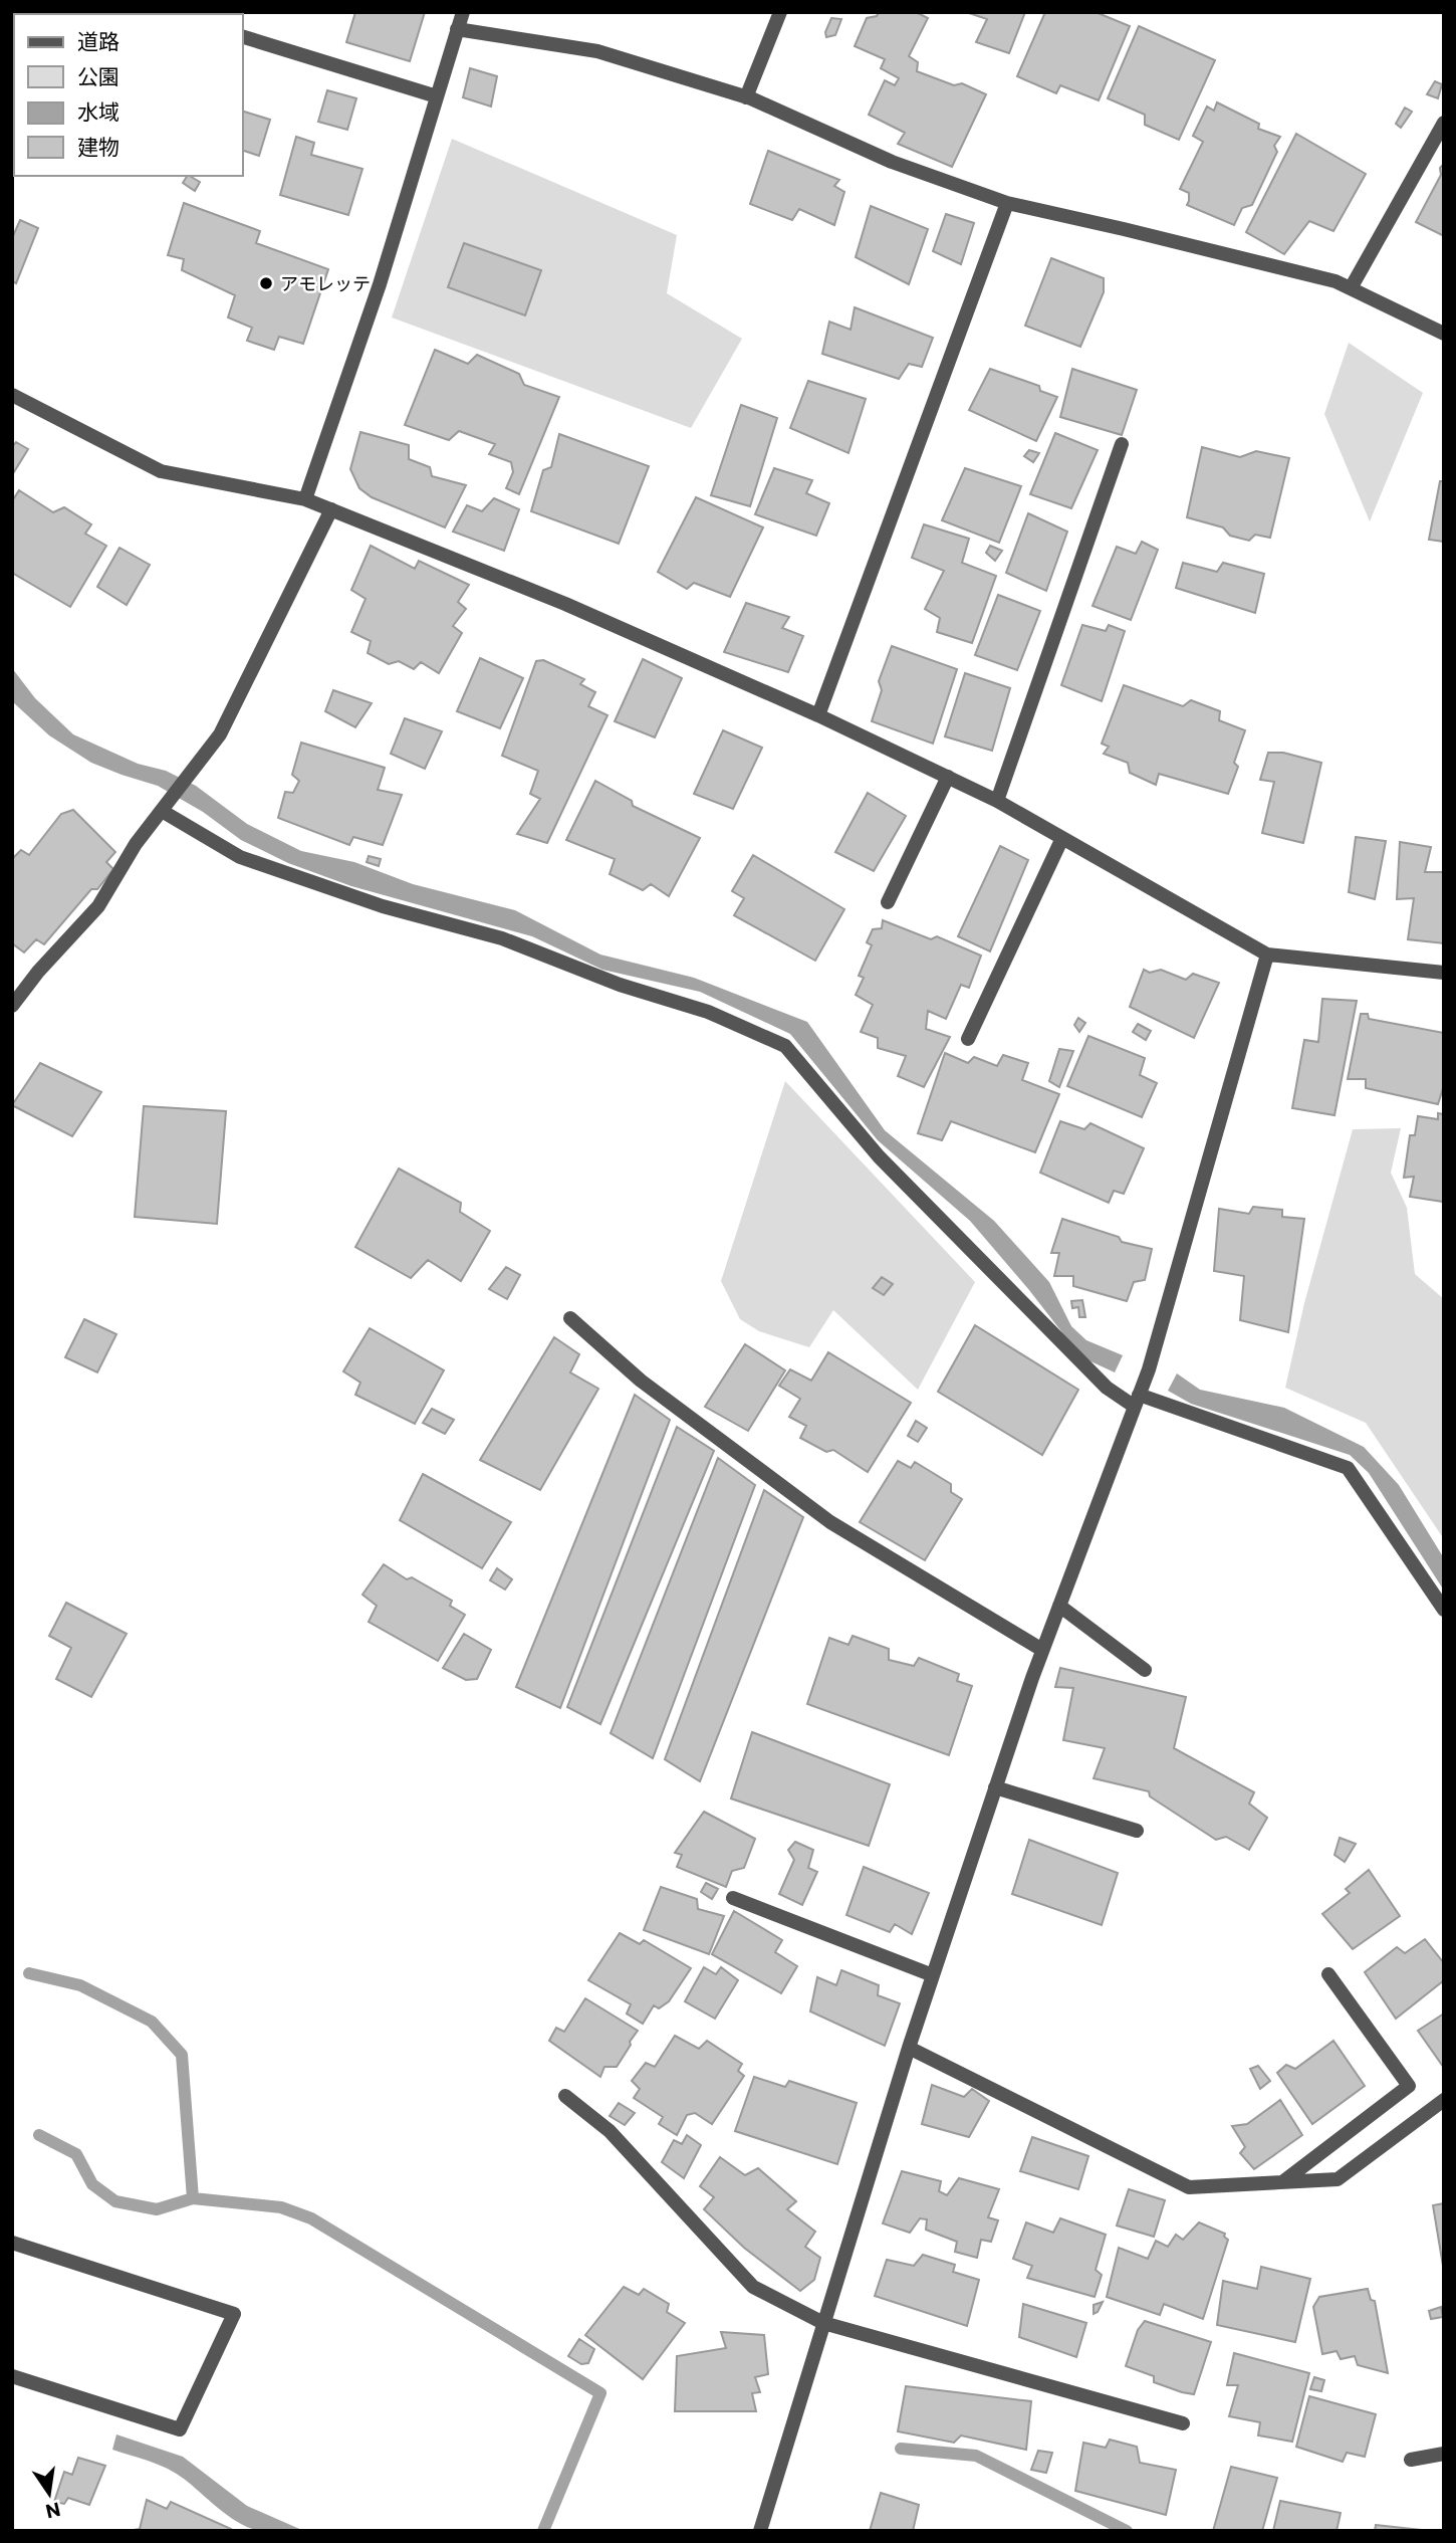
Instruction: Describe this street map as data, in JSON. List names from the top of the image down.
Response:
{
  "places": ["アモレッテ"],
  "legend": [
    "道路",
    "公園",
    "水域",
    "建物"
  ],
  "north": "bottom"
}
